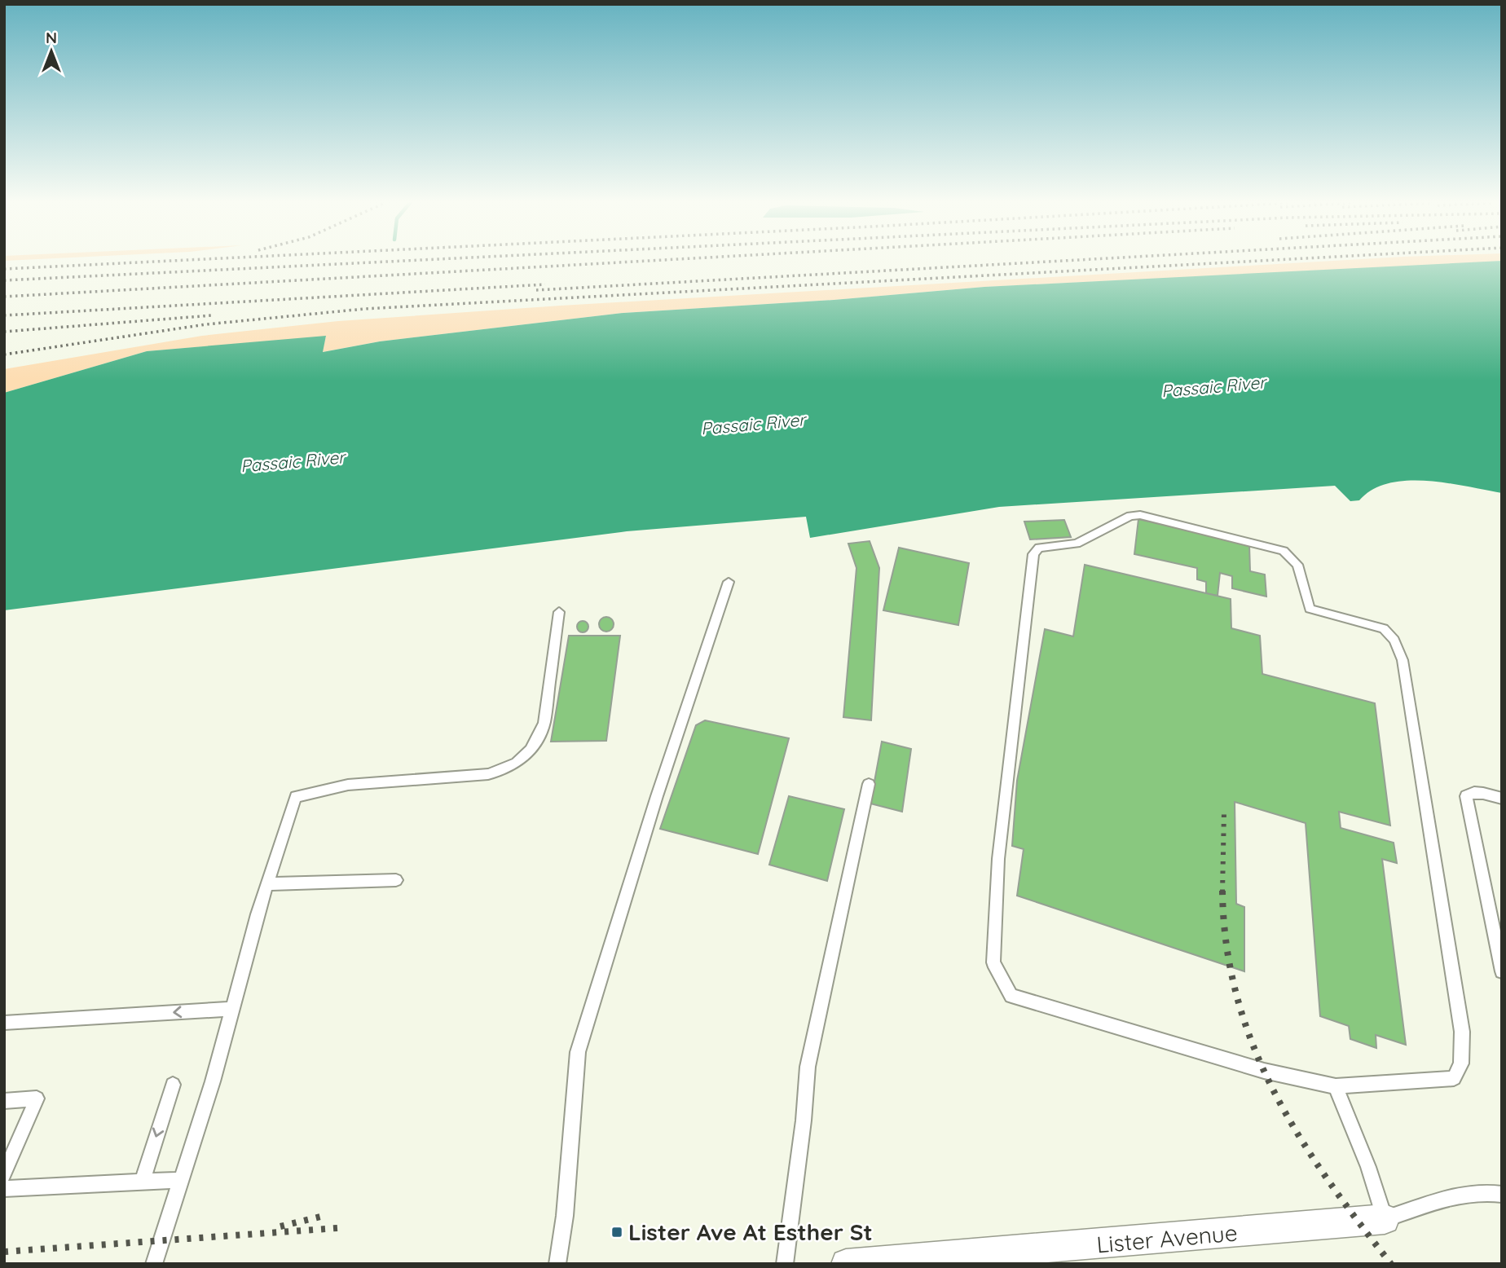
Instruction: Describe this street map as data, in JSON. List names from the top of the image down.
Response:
{
  "streets": {
    "street": ["Lister Avenue"]
  },
  "water": ["Passaic River"],
  "places": {
    "transit": ["Lister Ave At Esther St"]
  },
  "north": "top"
}
